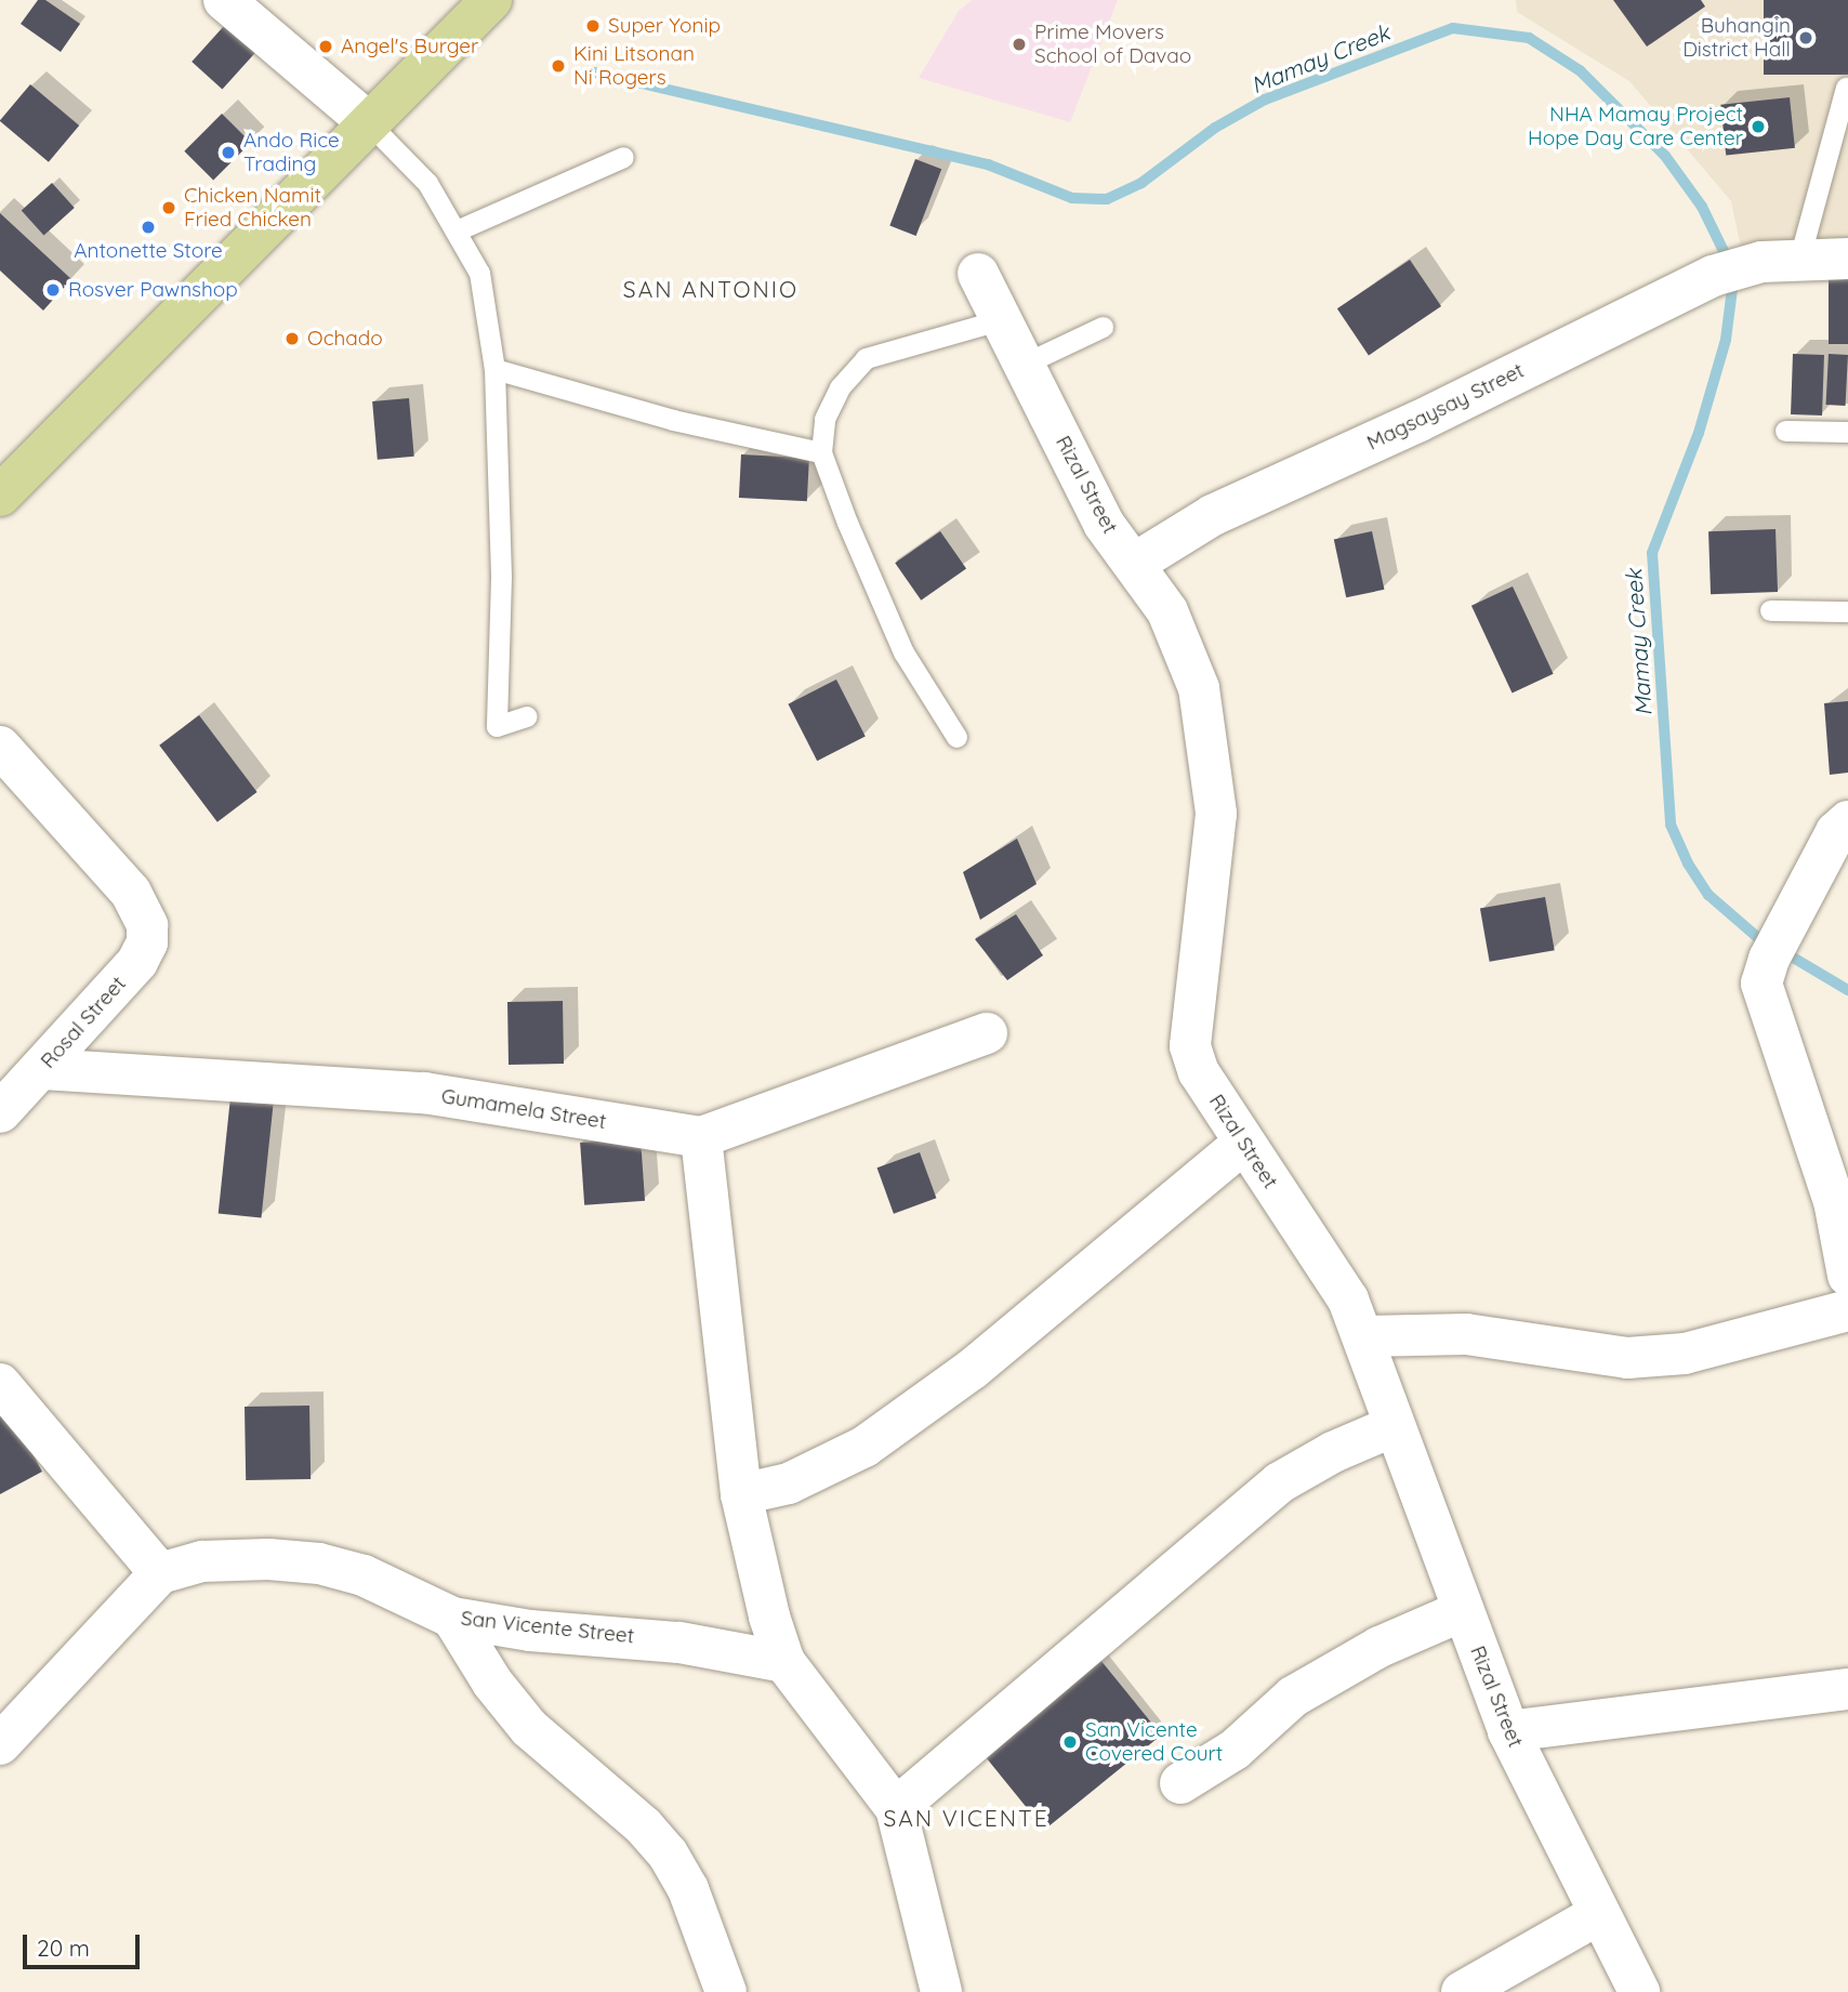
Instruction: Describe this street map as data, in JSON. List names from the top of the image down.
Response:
{
  "streets": {
    "street": [
      "Magsaysay Street",
      "Rizal Street",
      "Rosal Street",
      "Gumamela Street",
      "San Vicente Street"
    ]
  },
  "crossings": [
    ["Magsaysay Street", "Rizal Street"],
    ["Rosal Street", "Gumamela Street"]
  ],
  "districts": ["SAN ANTONIO", "SAN VICENTE"],
  "water": ["Mamay Creek"],
  "places": [
    "Super Yonip",
    "Buhangin District Hall",
    "Prime Movers School of Davao",
    "Angel's Burger",
    "Kini Litsonan Ni Rogers",
    "NHA Mamay Project Hope Day Care Center",
    "Ando Rice Trading",
    "Chicken Namit Fried Chicken",
    "Antonette Store",
    "Rosver Pawnshop",
    "Ochado",
    "San Vicente Covered Court"
  ],
  "scale_bar": "20 m"
}
